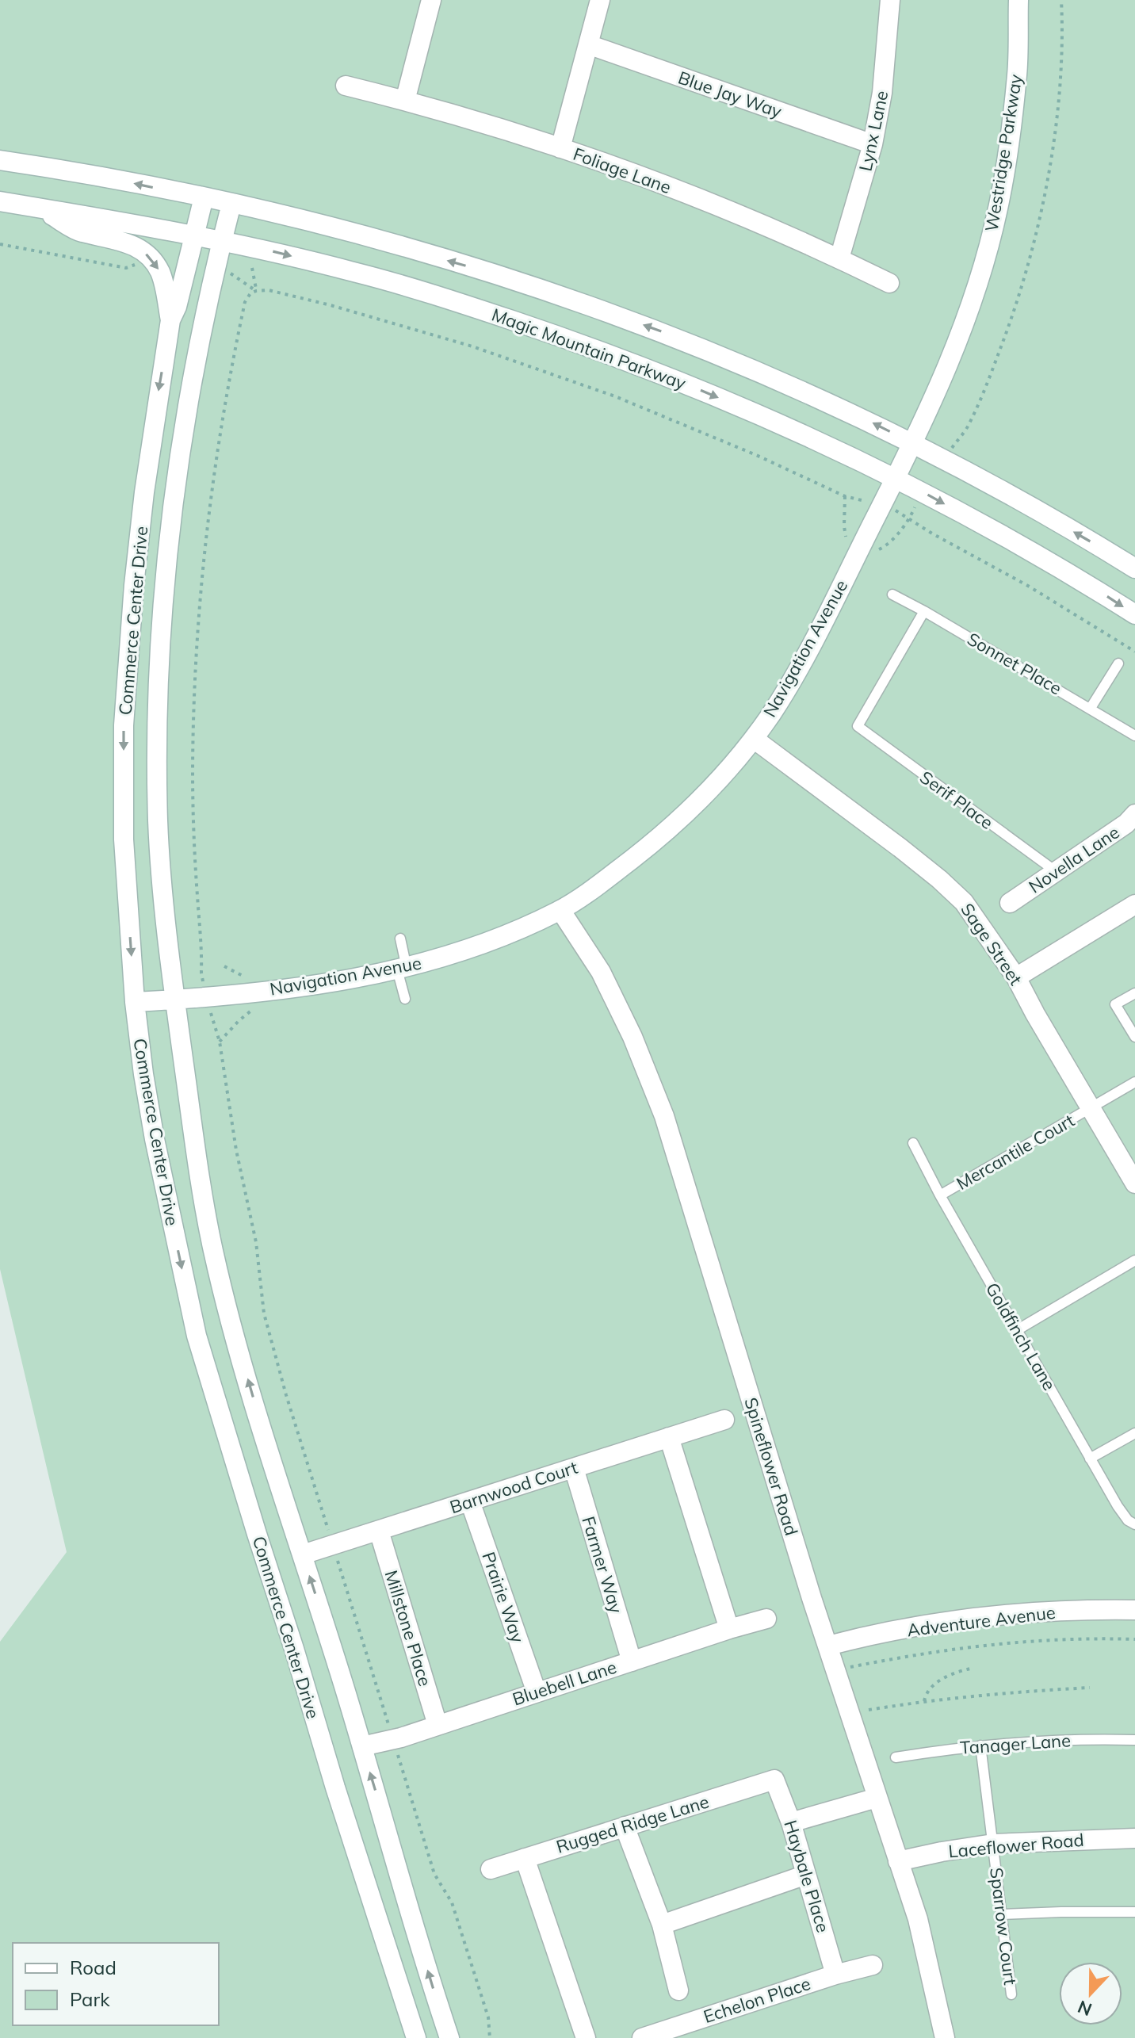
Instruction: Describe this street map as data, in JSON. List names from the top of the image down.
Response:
{
  "streets": {
    "street": [
      "Blue Jay Way",
      "Lynx Lane",
      "Westridge Parkway",
      "Foliage Lane",
      "Magic Mountain Parkway",
      "Commerce Center Drive",
      "Navigation Avenue",
      "Novella Lane",
      "Sage Street",
      "Spineflower Road",
      "Barnwood Court",
      "Farmer Way",
      "Prairie Way",
      "Adventure Avenue",
      "Millstone Place",
      "Bluebell Lane",
      "Rugged Ridge Lane",
      "Laceflower Road",
      "Haybale Place",
      "Echelon Place"
    ],
    "lane": [
      "Sonnet Place",
      "Serif Place",
      "Mercantile Court",
      "Goldfinch Lane",
      "Tanager Lane",
      "Sparrow Court"
    ]
  },
  "crossings": [
    ["Blue Jay Way", "Lynx Lane"],
    ["Lynx Lane", "Foliage Lane"],
    ["Westridge Parkway", "Navigation Avenue"],
    ["Magic Mountain Parkway", "Commerce Center Drive"],
    ["Magic Mountain Parkway", "Navigation Avenue"],
    ["Commerce Center Drive", "Navigation Avenue"],
    ["Commerce Center Drive", "Barnwood Court"],
    ["Commerce Center Drive", "Bluebell Lane"],
    ["Navigation Avenue", "Sage Street"],
    ["Navigation Avenue", "Spineflower Road"],
    ["Sonnet Place", "Serif Place"],
    ["Serif Place", "Novella Lane"],
    ["Sage Street", "Mercantile Court"],
    ["Mercantile Court", "Goldfinch Lane"],
    ["Spineflower Road", "Adventure Avenue"],
    ["Spineflower Road", "Laceflower Road"],
    ["Barnwood Court", "Farmer Way"],
    ["Barnwood Court", "Prairie Way"],
    ["Barnwood Court", "Millstone Place"],
    ["Farmer Way", "Bluebell Lane"],
    ["Prairie Way", "Bluebell Lane"],
    ["Millstone Place", "Bluebell Lane"],
    ["Tanager Lane", "Sparrow Court"],
    ["Rugged Ridge Lane", "Haybale Place"],
    ["Laceflower Road", "Sparrow Court"],
    ["Haybale Place", "Echelon Place"]
  ],
  "legend": ["Road", "Park"],
  "north": "bottom"
}
